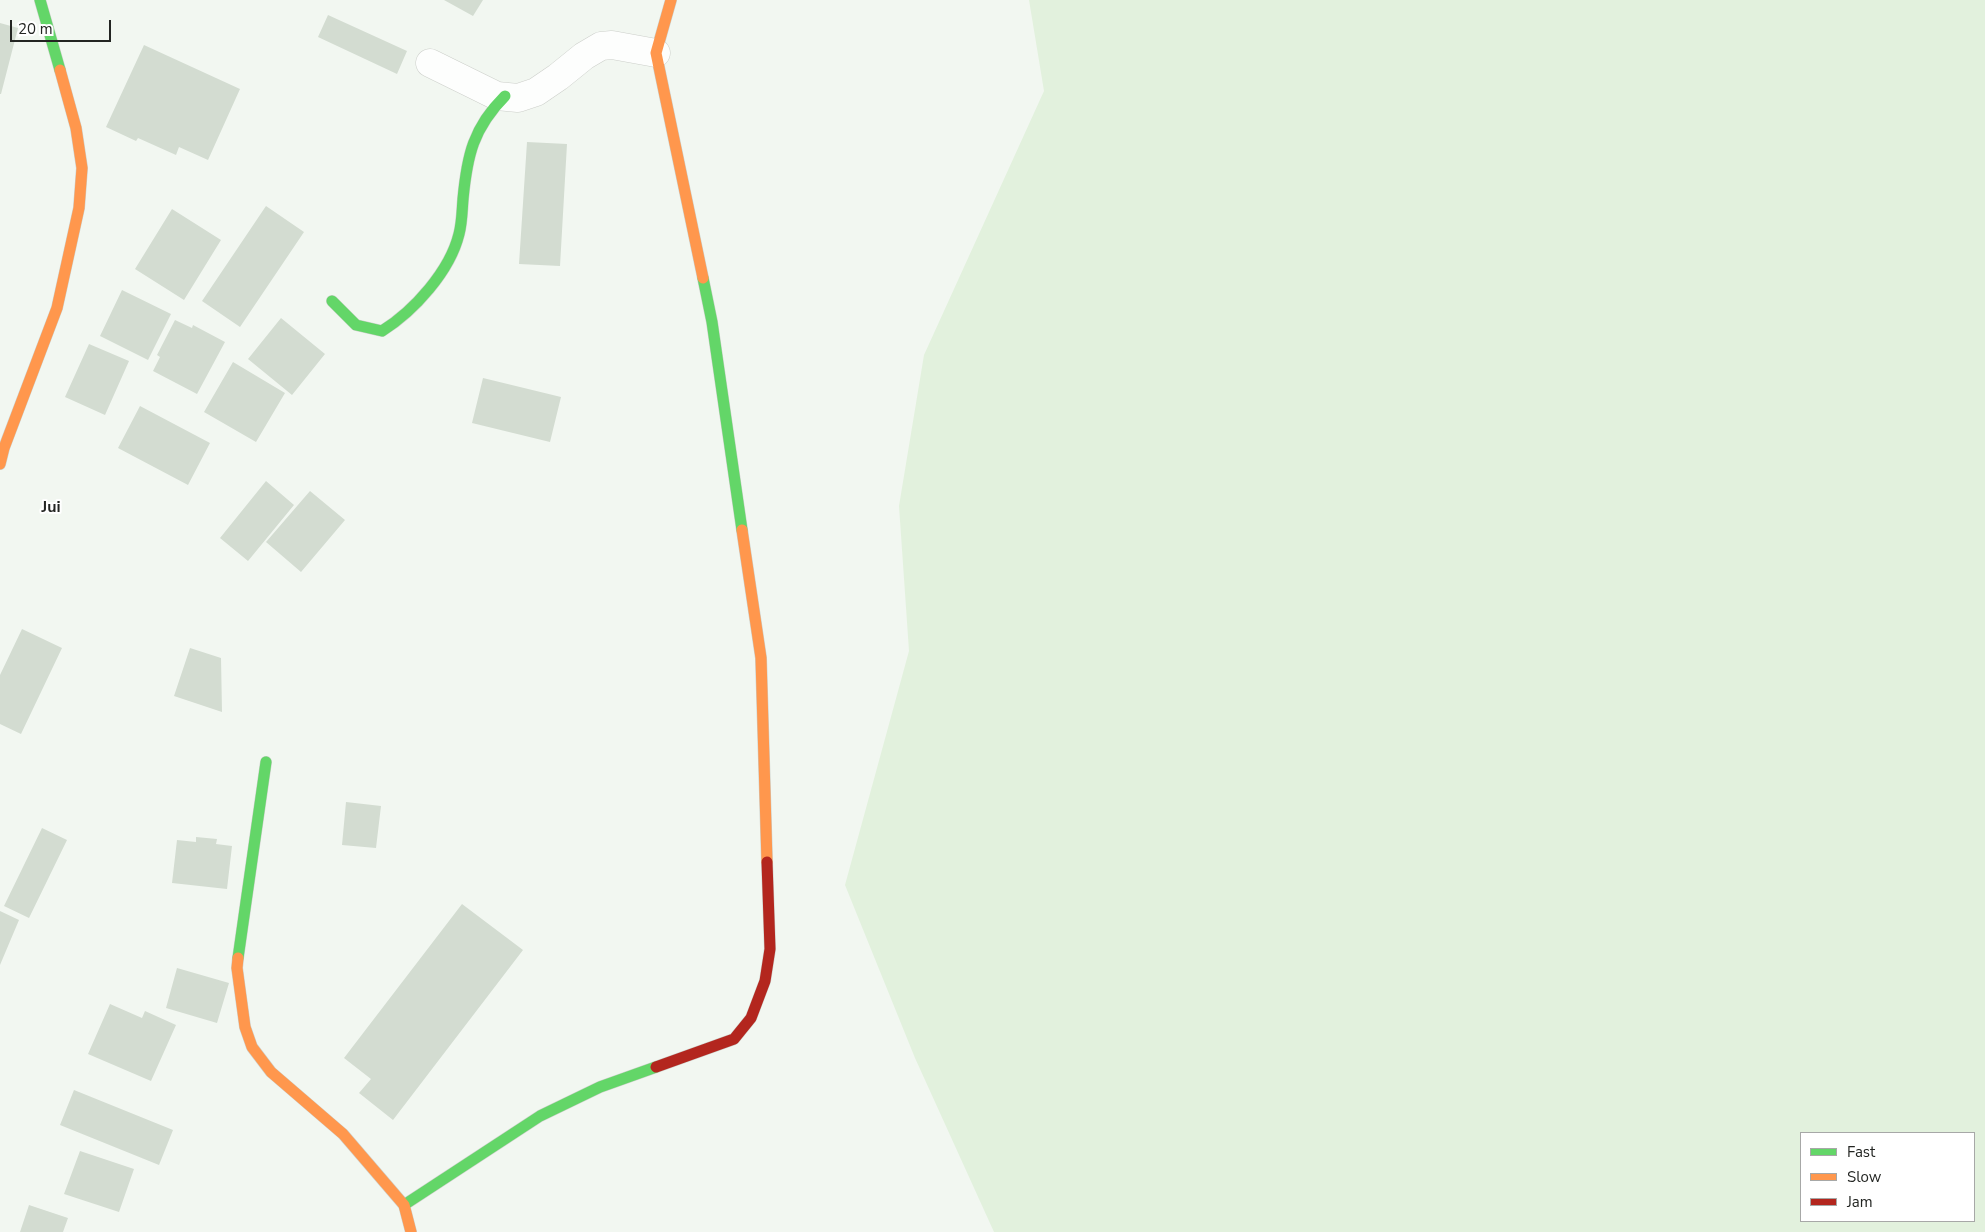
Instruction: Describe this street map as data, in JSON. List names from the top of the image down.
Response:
{
  "districts": ["Jui"],
  "legend": ["Fast", "Slow", "Jam"],
  "scale_bar": "20 m"
}
